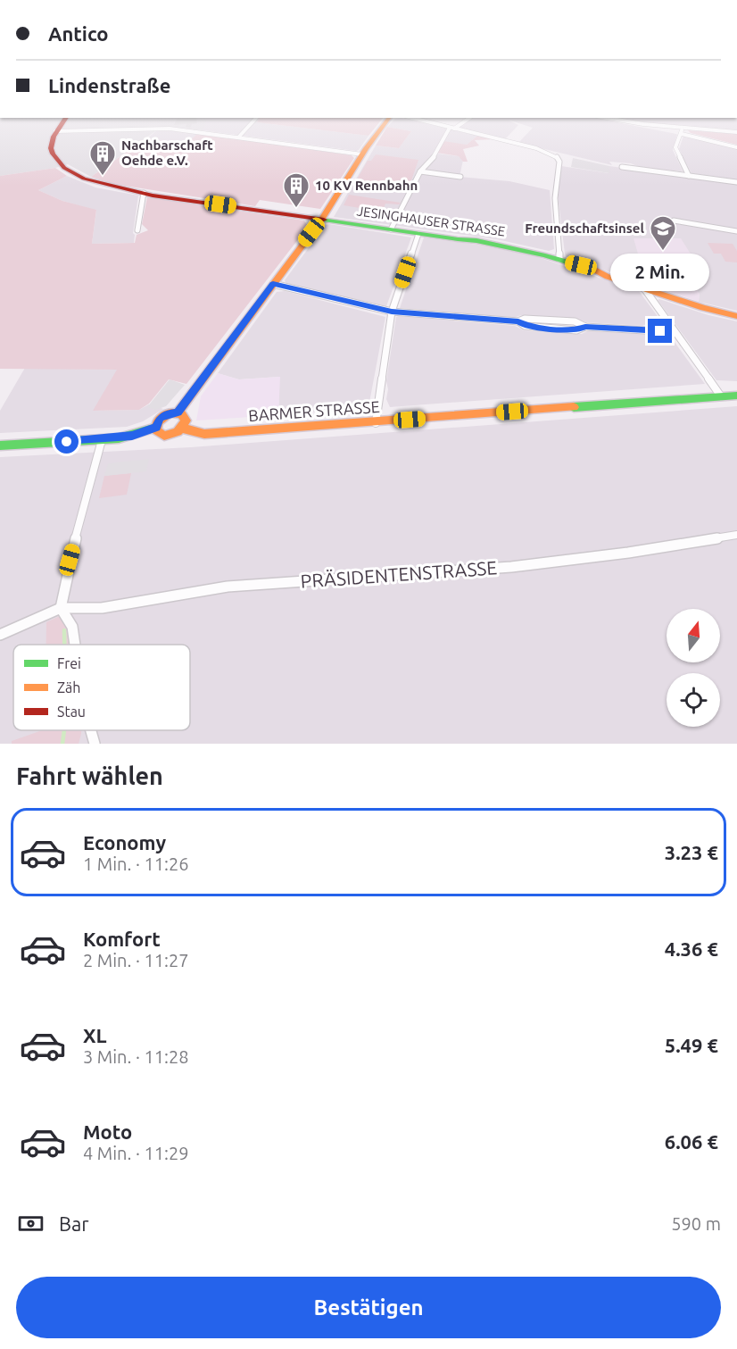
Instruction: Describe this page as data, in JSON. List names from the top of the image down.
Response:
{
  "streets": {
    "street": ["JESINGHAUSER STRASSE", "BARMER STRASSE", "PRÄSIDENTENSTRASSE"]
  },
  "places": {
    "building": ["Nachbarschaft Oehde e.V.", "10 KV Rennbahn"],
    "school or university": ["Freundschaftsinsel"]
  },
  "legend": ["Frei", "Zäh", "Stau"],
  "north": "top",
  "page": {
    "banner": ["Antico", "Lindenstraße"],
    "bubble": "2 Min.",
    "heading": "Fahrt wählen",
    "list": [
      {
        "name": "Economy",
        "note": "1 Min. · 11:26",
        "value": "3.23 €"
      },
      {
        "name": "Komfort",
        "note": "2 Min. · 11:27",
        "value": "4.36 €"
      },
      {
        "name": "XL",
        "note": "3 Min. · 11:28",
        "value": "5.49 €"
      },
      {
        "name": "Moto",
        "note": "4 Min. · 11:29",
        "value": "6.06 €"
      }
    ],
    "pay": ["Bar", "590 m"],
    "buttons": "Bestätigen"
  }
}
